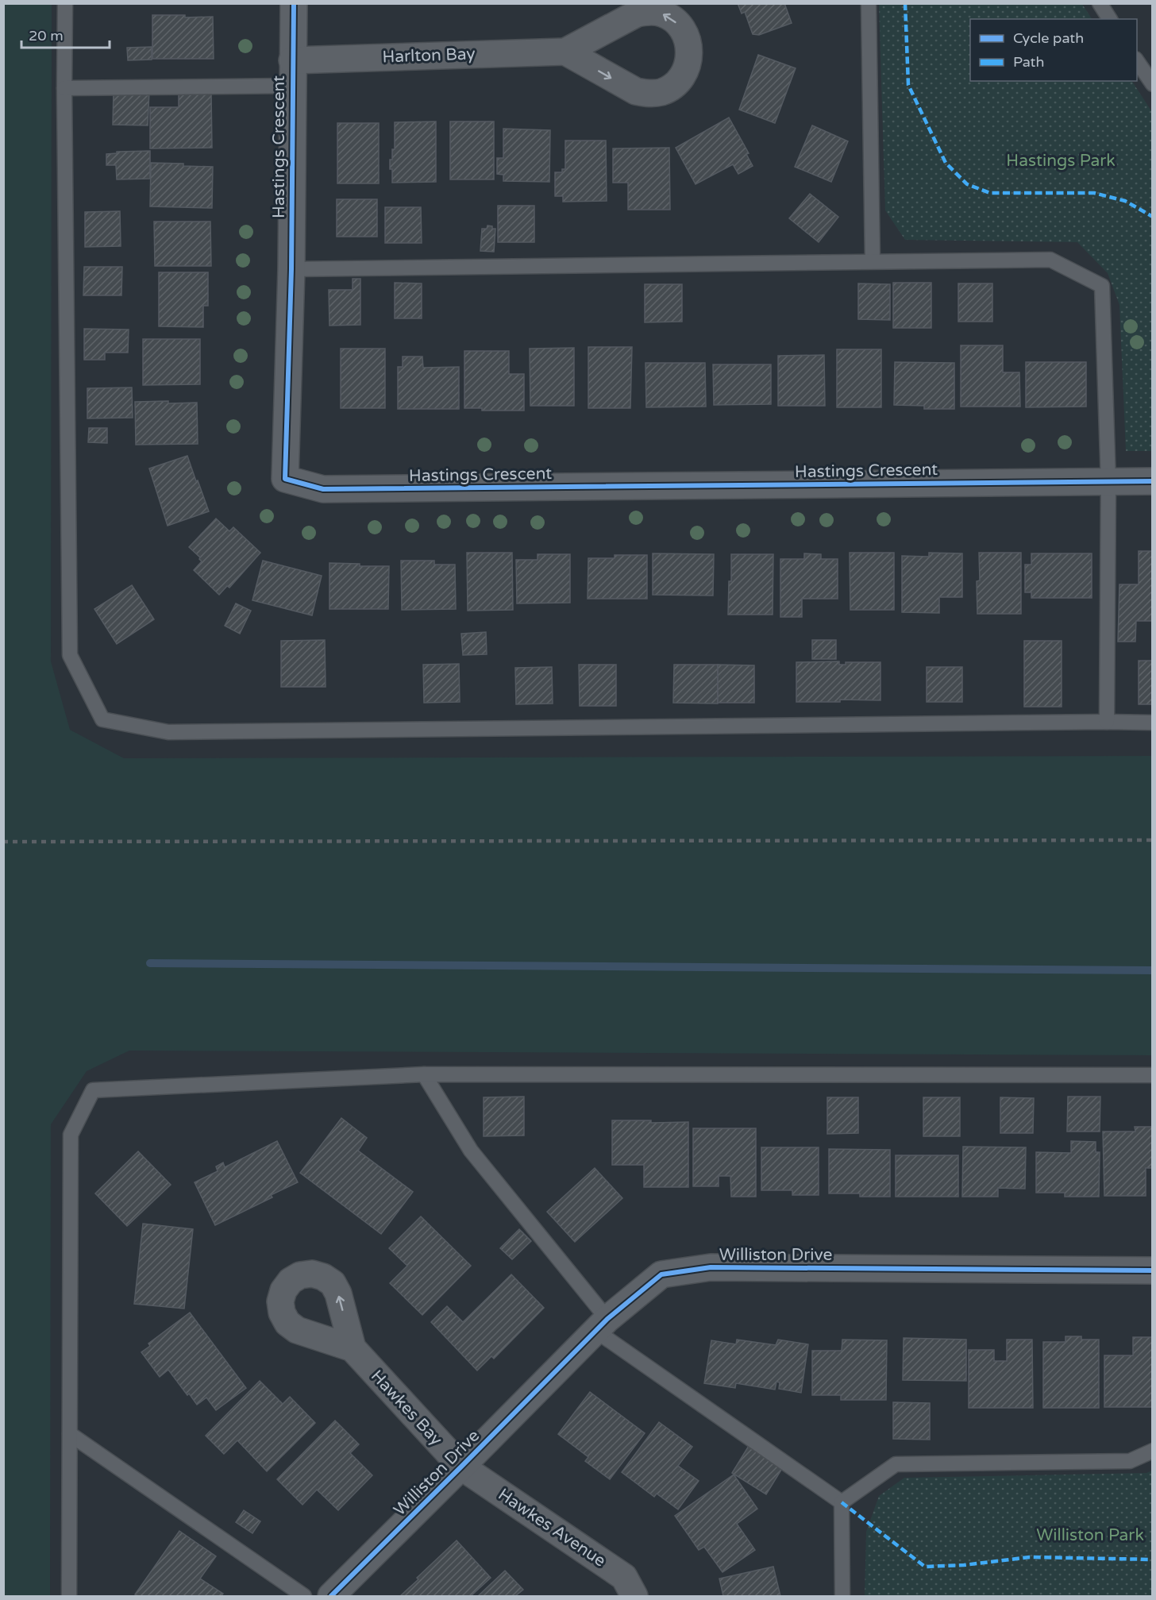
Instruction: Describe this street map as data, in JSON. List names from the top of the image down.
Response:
{
  "streets": {
    "street": [
      "Harlton Bay",
      "Hastings Crescent",
      "Williston Drive",
      "Hawkes Bay",
      "Hawkes Avenue"
    ]
  },
  "crossings": [
    ["Harlton Bay", "Hastings Crescent"],
    ["Williston Drive", "Hawkes Bay"],
    ["Williston Drive", "Hawkes Avenue"],
    ["Hawkes Bay", "Hawkes Avenue"]
  ],
  "parks": ["Hastings Park", "Williston Park"],
  "legend": ["Cycle path", "Path"],
  "scale_bar": "20 m"
}
